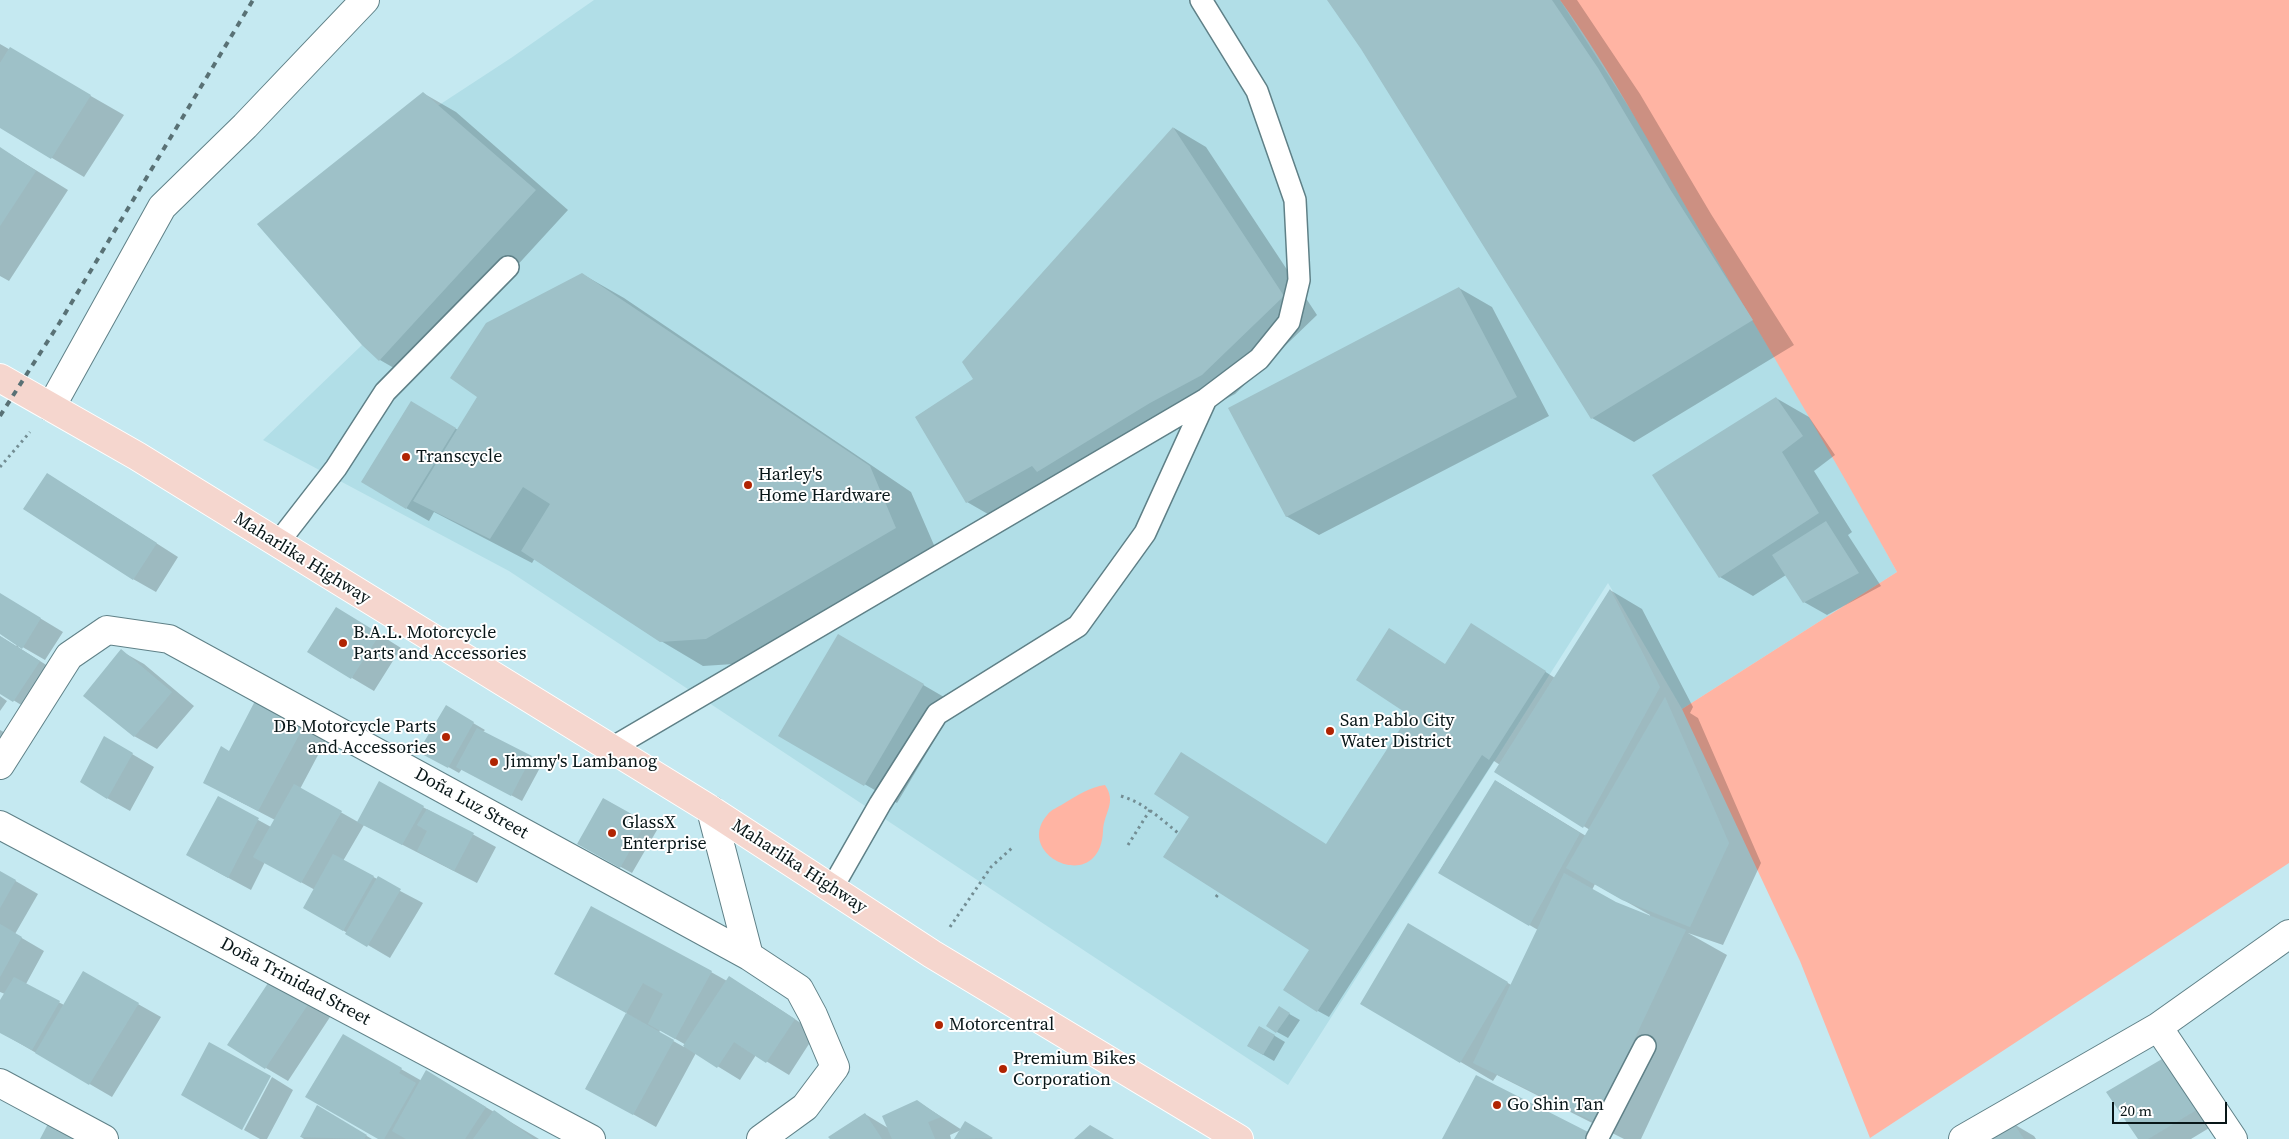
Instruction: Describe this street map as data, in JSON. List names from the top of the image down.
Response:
{
  "streets": {
    "main road": ["Maharlika Highway"],
    "street": ["Doña Luz Street", "Doña Trinidad Street"]
  },
  "places": [
    "Transcycle",
    "Harley's Home Hardware",
    "B.A.L. Motorcycle Parts and Accessories",
    "San Pablo City Water District",
    "DB Motorcycle Parts and Accessories",
    "Jimmy's Lambanog",
    "GlassX Enterprise",
    "Motorcentral",
    "Premium Bikes Corporation",
    "Go Shin Tan"
  ],
  "scale_bar": "20 m"
}
